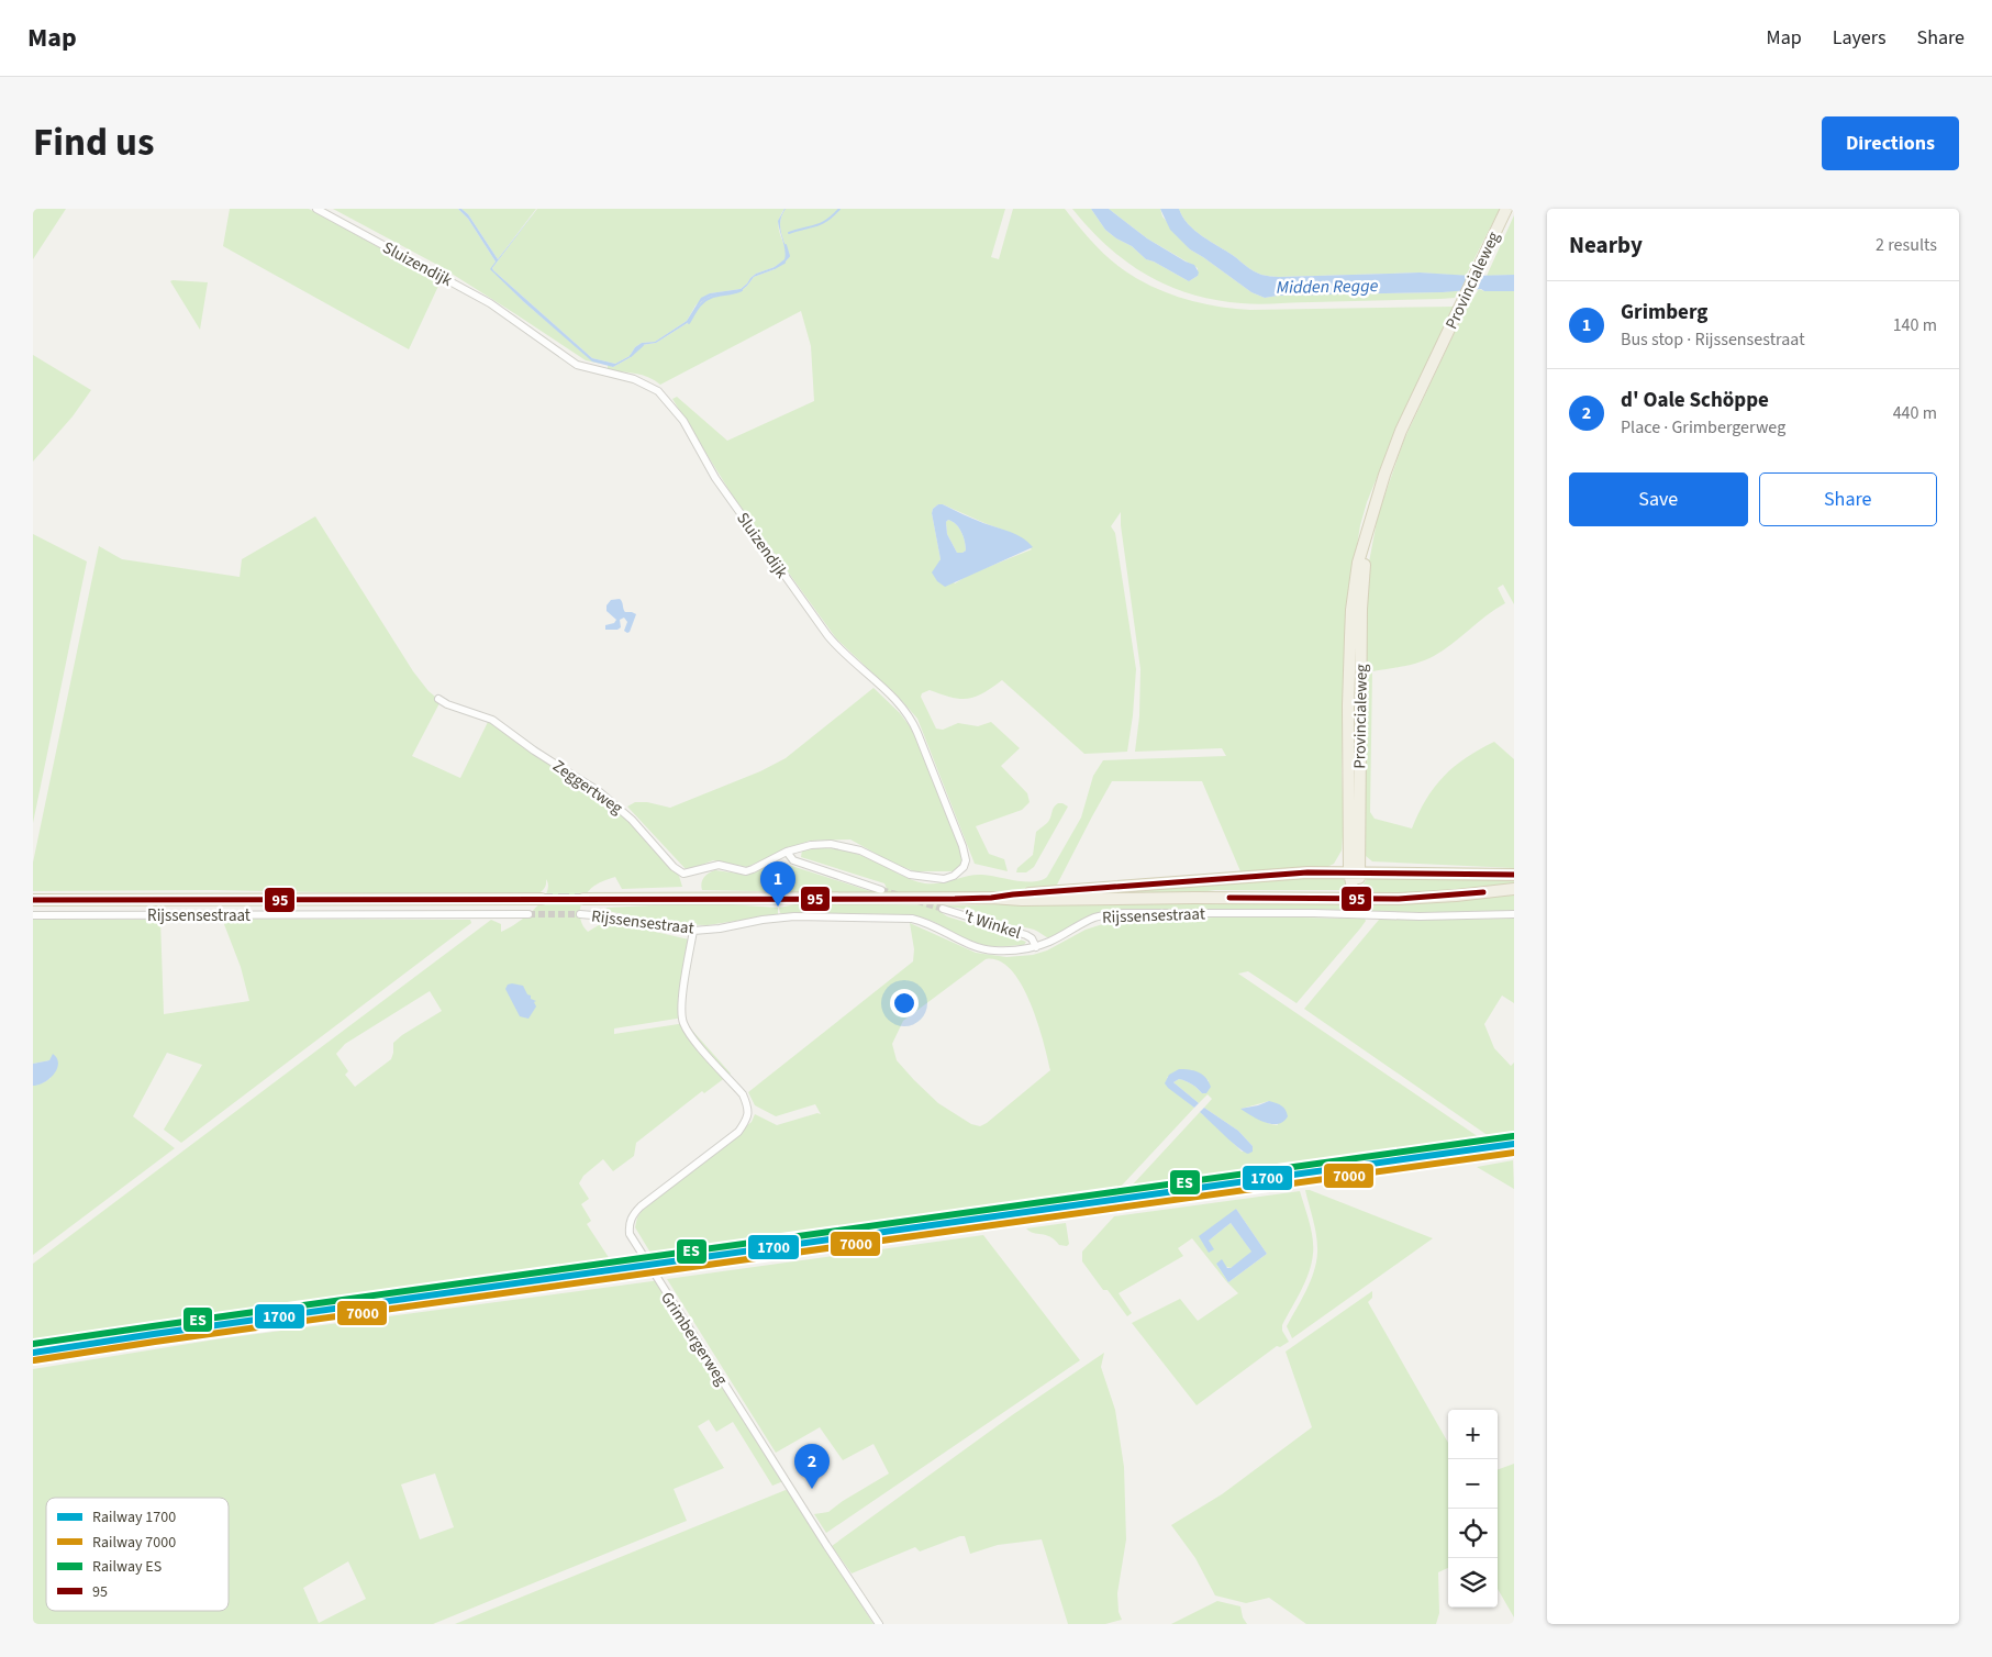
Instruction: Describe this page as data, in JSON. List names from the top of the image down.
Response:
{
  "streets": {
    "main road": ["Provincialeweg", "Rijssensestraat"],
    "street": [
      "Sluizendijk",
      "Zeggertweg",
      "'t Winkel",
      "Grimbergerweg"
    ]
  },
  "crossings": [
    ["Sluizendijk", "Zeggertweg"],
    ["Provincialeweg", "Rijssensestraat"],
    ["Rijssensestraat", "'t Winkel"],
    ["Rijssensestraat", "Grimbergerweg"]
  ],
  "water": ["Midden Regge"],
  "lines": [
    "transit line 95",
    "rail line ES",
    "rail line 1700",
    "rail line 7000"
  ],
  "legend": [
    "Railway 1700",
    "Railway 7000",
    "Railway ES",
    "95"
  ],
  "page": {
    "header": "Map",
    "nav": ["Map", "Layers", "Share"],
    "title": "Find us",
    "buttons": [
      "Directions",
      ["Save", "Share"]
    ],
    "heading": ["Nearby", "2 results"],
    "list": [
      {
        "mark": "1",
        "name": "Grimberg",
        "note": "Bus stop · Rijssensestraat",
        "value": "140 m"
      },
      {
        "mark": "2",
        "name": "d' Oale Schöppe",
        "note": "Place · Grimbergerweg",
        "value": "440 m"
      }
    ],
    "pins": ["1", "2"],
    "map_buttons": ["+", "−"]
  }
}
